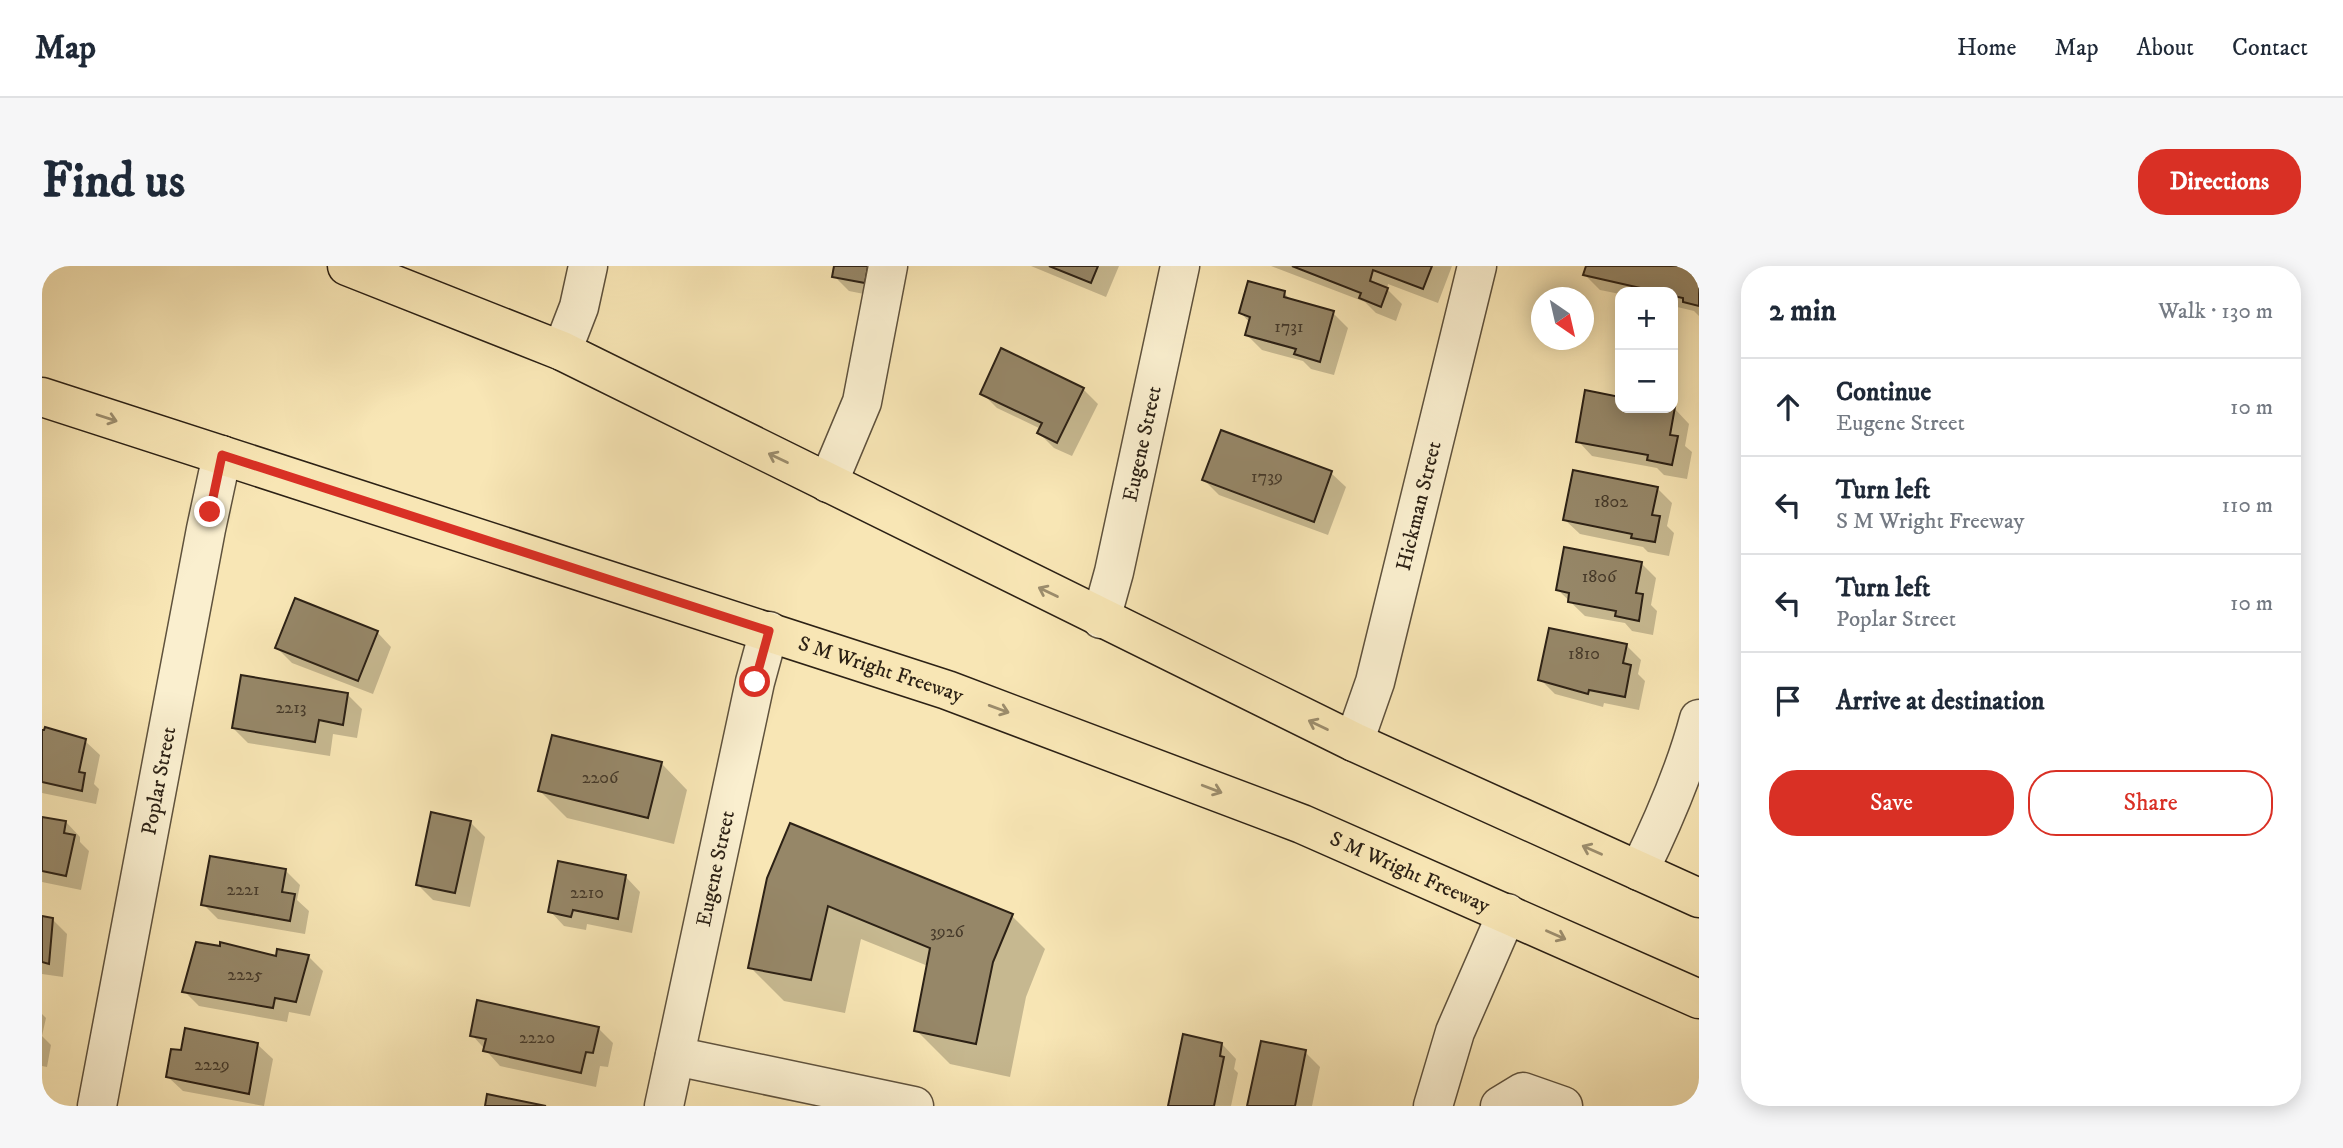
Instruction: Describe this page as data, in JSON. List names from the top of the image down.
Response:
{
  "streets": {
    "main road": ["S M Wright Freeway"],
    "street": ["Eugene Street", "Hickman Street", "Poplar Street"]
  },
  "crossings": [
    ["Eugene Street", "S M Wright Freeway"],
    ["S M Wright Freeway", "Poplar Street"]
  ],
  "house_numbers": [
    "1731",
    "1739",
    "1802",
    "1806",
    "1810",
    "2213",
    "2206",
    "2221",
    "2210",
    "3926",
    "2225",
    "2220",
    "2229"
  ],
  "north": "bottom right",
  "page": {
    "header": "Map",
    "nav": [
      "Home",
      "Map",
      "About",
      "Contact"
    ],
    "buttons": [
      "Directions",
      ["Save", "Share"]
    ],
    "title": "Find us",
    "heading": ["2 min", "Walk · 130 m"],
    "map_buttons": ["+", "−"],
    "list": [
      ["Continue", "Eugene Street", "10 m"],
      ["Turn left", "S M Wright Freeway", "110 m"],
      ["Turn left", "Poplar Street", "10 m"],
      "Arrive at destination"
    ]
  }
}
